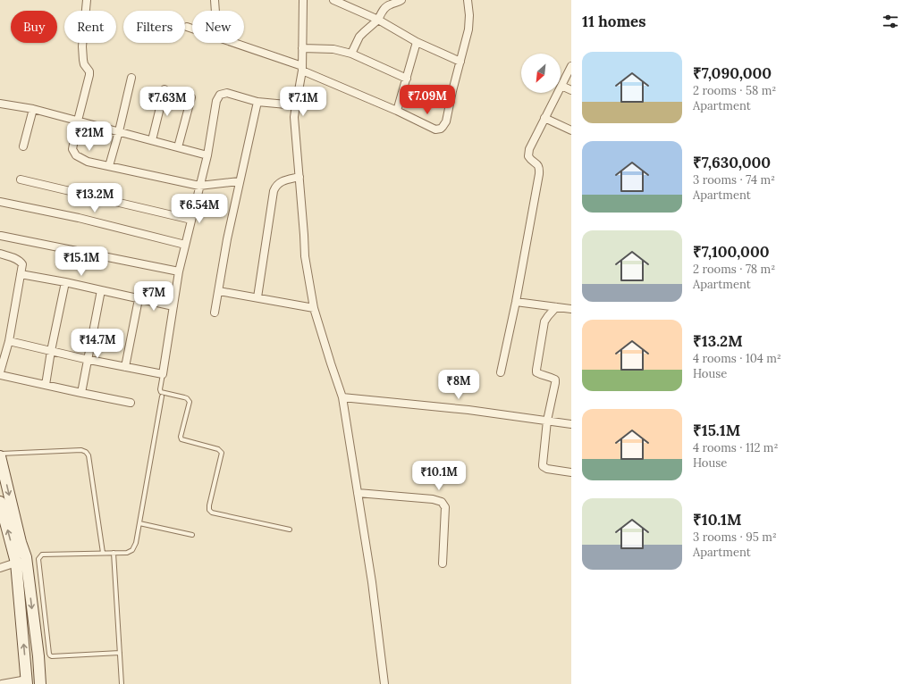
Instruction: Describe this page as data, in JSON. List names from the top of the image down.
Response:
{
  "north": "bottom left",
  "page": {
    "heading": "11 homes",
    "chip": [
      "Buy",
      "Rent",
      "Filters",
      "New"
    ],
    "list": [
      {
        "name": "₹7,090,000",
        "note": "2 rooms · 58 m² · Apartment"
      },
      {
        "name": "₹7,630,000",
        "note": "3 rooms · 74 m² · Apartment"
      },
      {
        "name": "₹7,100,000",
        "note": "2 rooms · 78 m² · Apartment"
      },
      {
        "name": "₹13.2M",
        "note": "4 rooms · 104 m² · House"
      },
      {
        "name": "₹15.1M",
        "note": "4 rooms · 112 m² · House"
      },
      {
        "name": "₹10.1M",
        "note": "3 rooms · 95 m² · Apartment"
      }
    ],
    "price": [
      "₹7.09M",
      "₹7.63M",
      "₹7.1M",
      "₹21M",
      "₹13.2M",
      "₹6.54M",
      "₹15.1M",
      "₹7M",
      "₹14.7M",
      "₹8M",
      "₹10.1M"
    ]
  }
}
